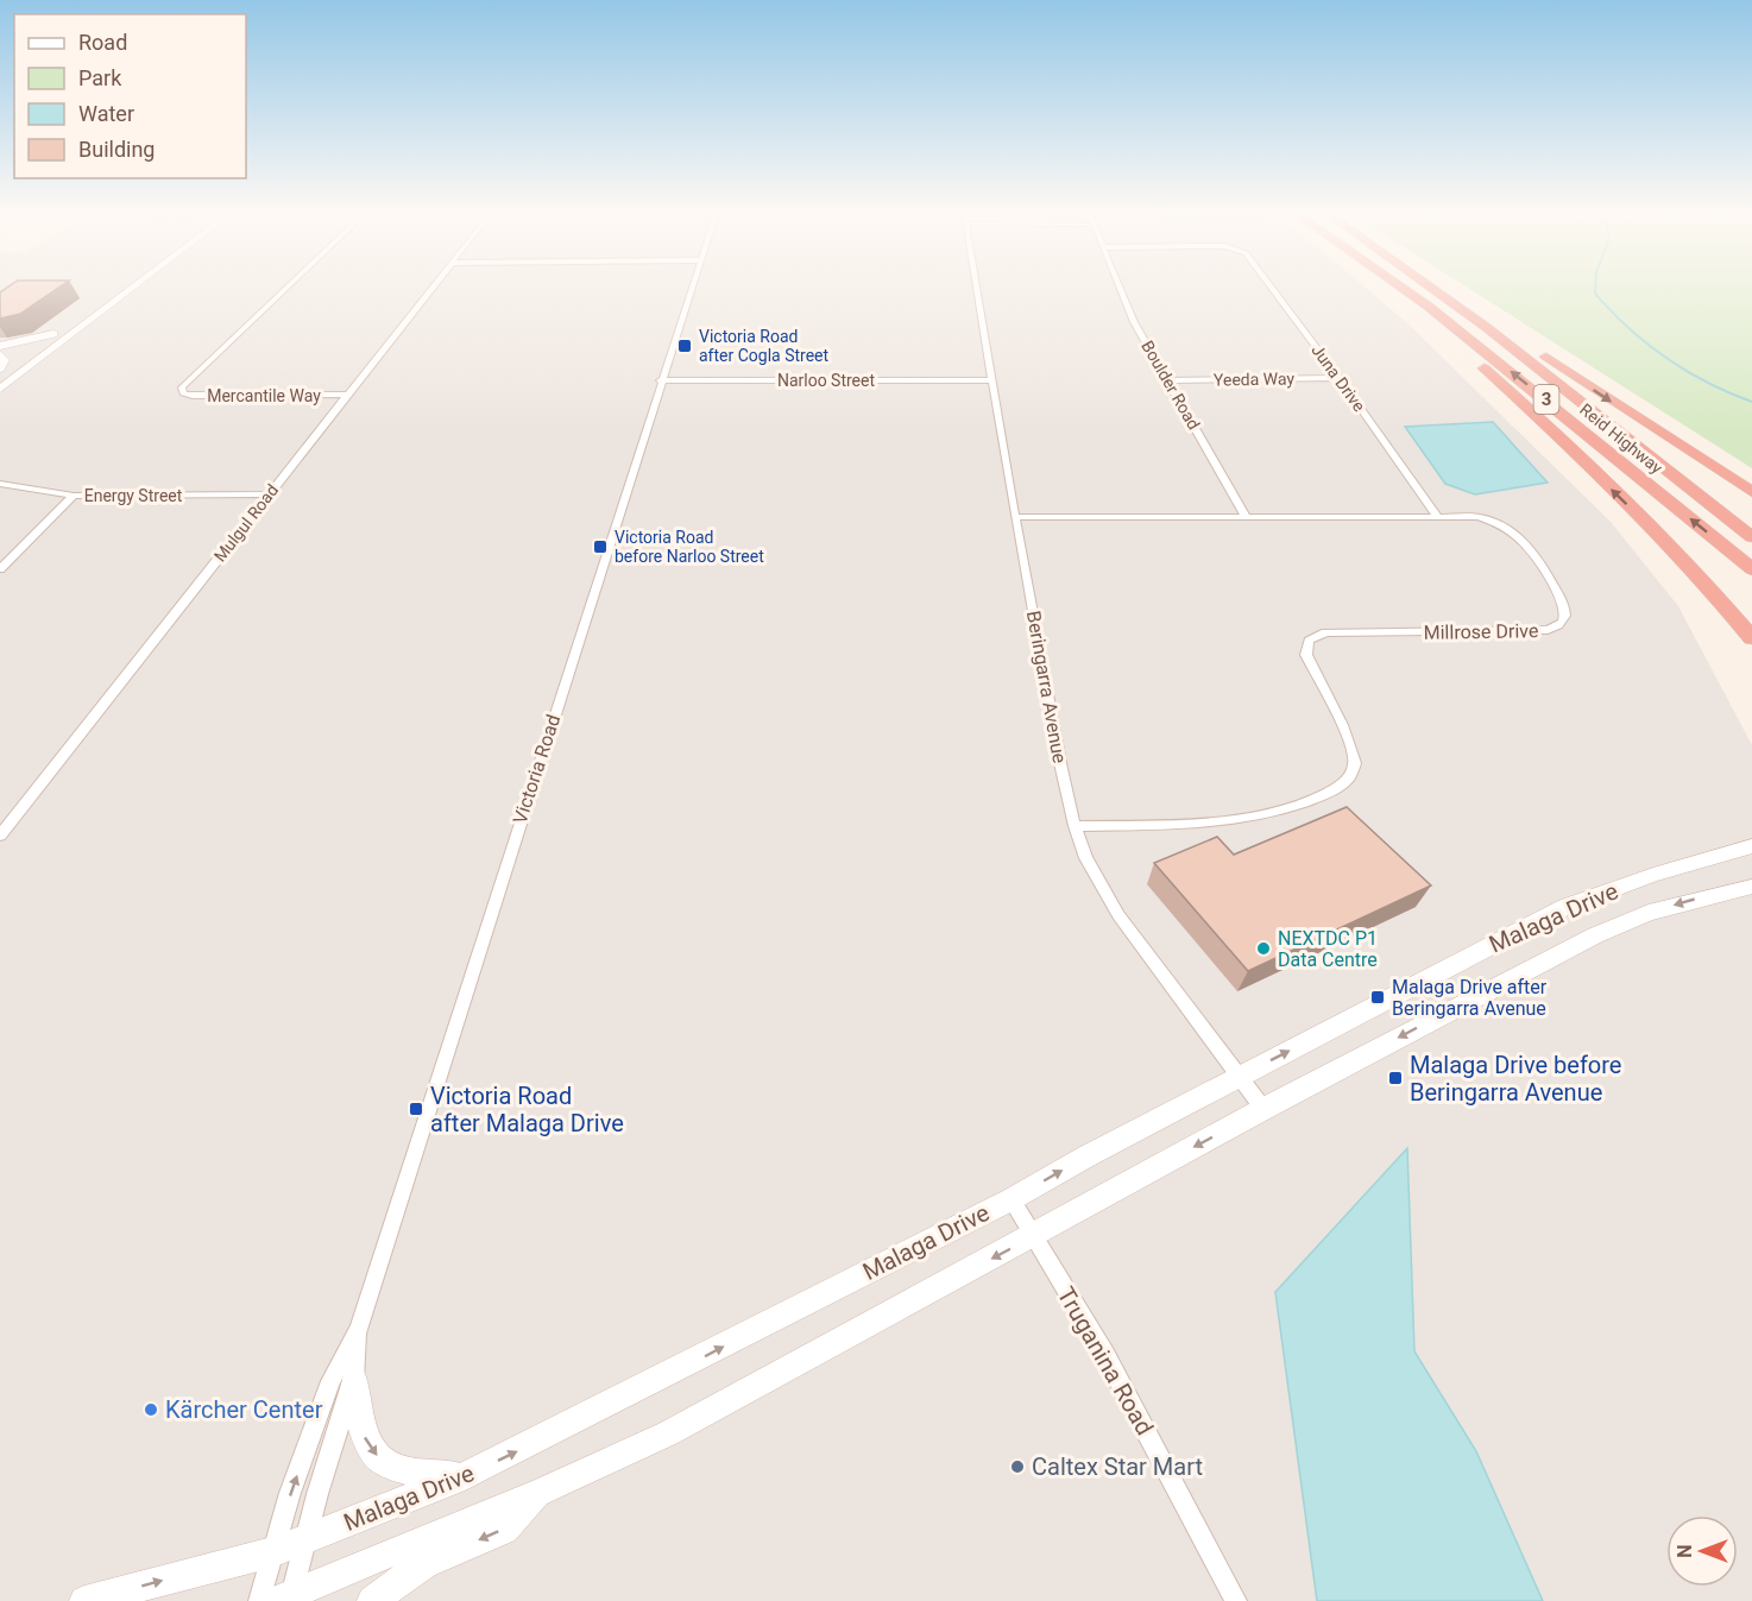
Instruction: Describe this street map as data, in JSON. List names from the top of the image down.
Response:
{
  "streets": {
    "highway": ["3", "Reid Highway"],
    "main road": ["Malaga Drive"],
    "street": [
      "Juna Drive",
      "Yeeda Way",
      "Narloo Street",
      "Boulder Road",
      "Mercantile Way",
      "Energy Street",
      "Mulgul Road",
      "Millrose Drive",
      "Beringarra Avenue",
      "Victoria Road",
      "Truganina Road"
    ]
  },
  "crossings": [
    ["Juna Drive", "Yeeda Way"],
    ["Juna Drive", "Millrose Drive"],
    ["Yeeda Way", "Boulder Road"],
    ["Narloo Street", "Beringarra Avenue"],
    ["Narloo Street", "Victoria Road"],
    ["Boulder Road", "Millrose Drive"],
    ["Mercantile Way", "Mulgul Road"],
    ["Energy Street", "Mulgul Road"],
    ["Millrose Drive", "Beringarra Avenue"],
    ["Beringarra Avenue", "Malaga Drive"],
    ["Victoria Road", "Malaga Drive"],
    ["Malaga Drive", "Truganina Road"]
  ],
  "places": {
    "transit": [
      "Victoria Road after Cogla Street",
      "Victoria Road before Narloo Street",
      "Malaga Drive after Beringarra Avenue",
      "Malaga Drive before Beringarra Avenue",
      "Victoria Road after Malaga Drive"
    ],
    "other": ["NEXTDC P1 Data Centre", "Kärcher Center", "Caltex Star Mart"]
  },
  "legend": [
    "Road",
    "Park",
    "Water",
    "Building"
  ],
  "north": "left"
}
